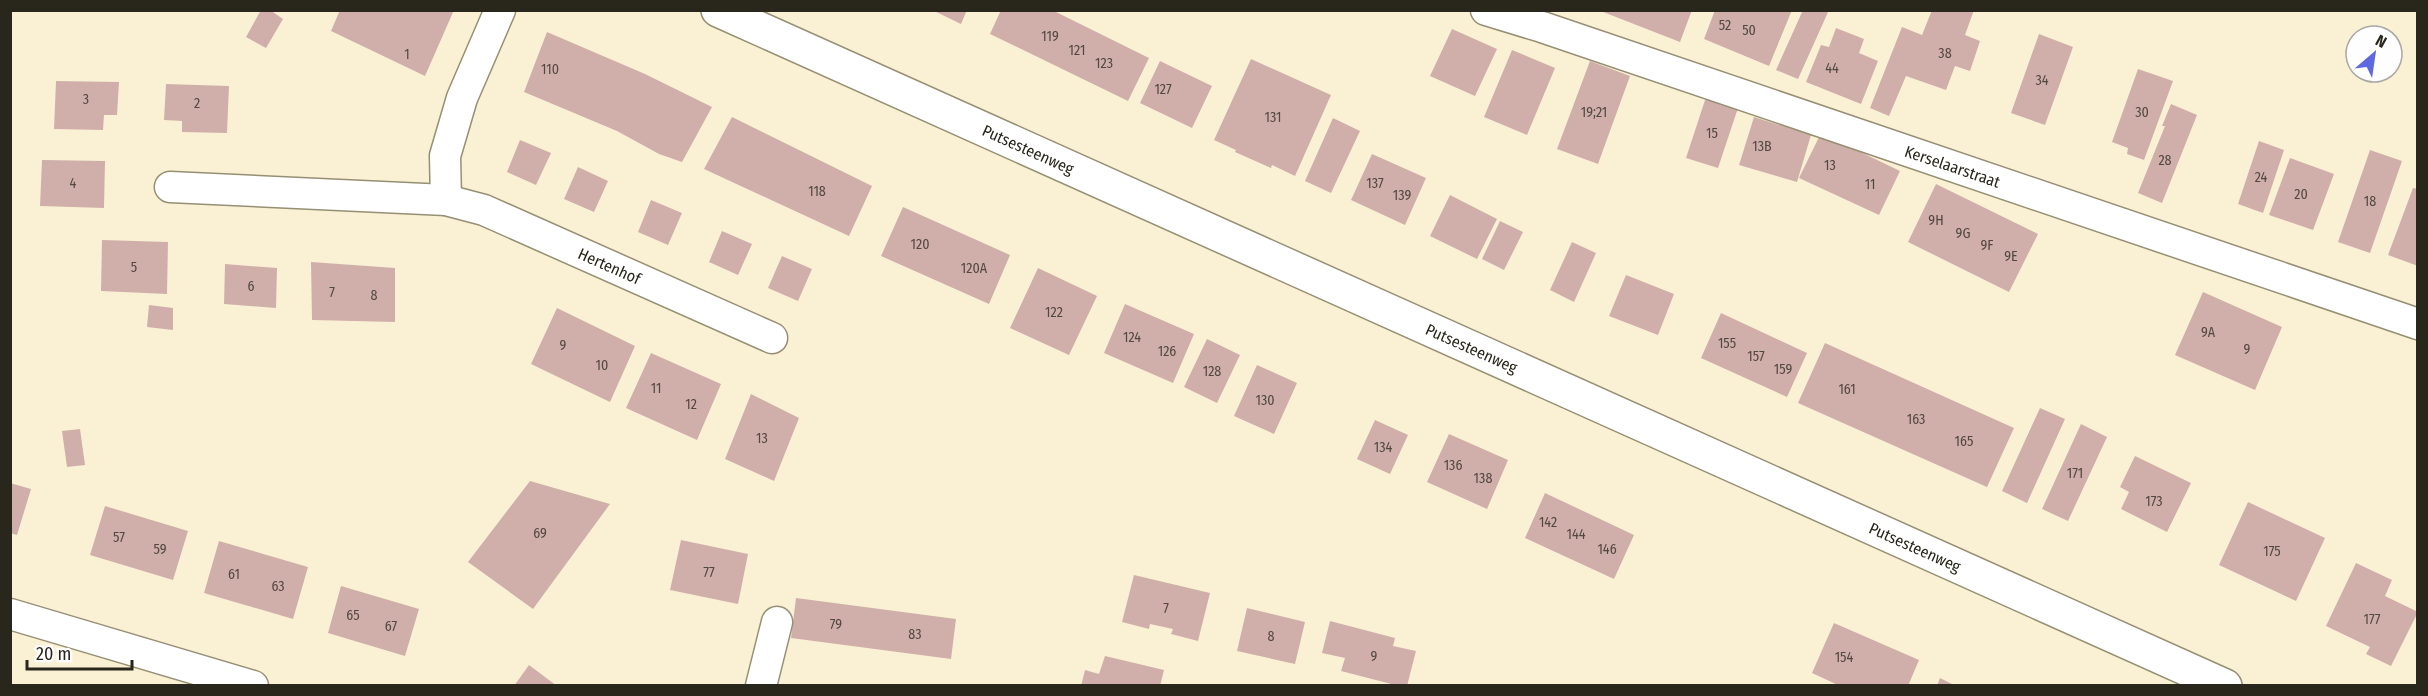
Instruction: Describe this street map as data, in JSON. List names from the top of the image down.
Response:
{
  "streets": {
    "main road": ["Putsesteenweg"],
    "street": ["Kerselaarstraat", "Hertenhof"]
  },
  "house_numbers": [
    "52",
    "50",
    "119",
    "121",
    "38",
    "1",
    "123",
    "44",
    "110",
    "34",
    "127",
    "3",
    "2",
    "19;21",
    "30",
    "131",
    "15",
    "13B",
    "28",
    "13",
    "24",
    "4",
    "137",
    "11",
    "118",
    "20",
    "139",
    "18",
    "9H",
    "9G",
    "120",
    "9F",
    "9E",
    "5",
    "120A",
    "6",
    "7",
    "8",
    "122",
    "9A",
    "124",
    "155",
    "9",
    "9",
    "126",
    "157",
    "10",
    "159",
    "128",
    "11",
    "161",
    "130",
    "12",
    "163",
    "13",
    "165",
    "134",
    "136",
    "171",
    "138",
    "173",
    "142",
    "69",
    "144",
    "57",
    "59",
    "146",
    "175",
    "77",
    "61",
    "63",
    "7",
    "65",
    "177",
    "79",
    "67",
    "83",
    "8",
    "9",
    "154"
  ],
  "scale_bar": "20 m",
  "north": "top right"
}
